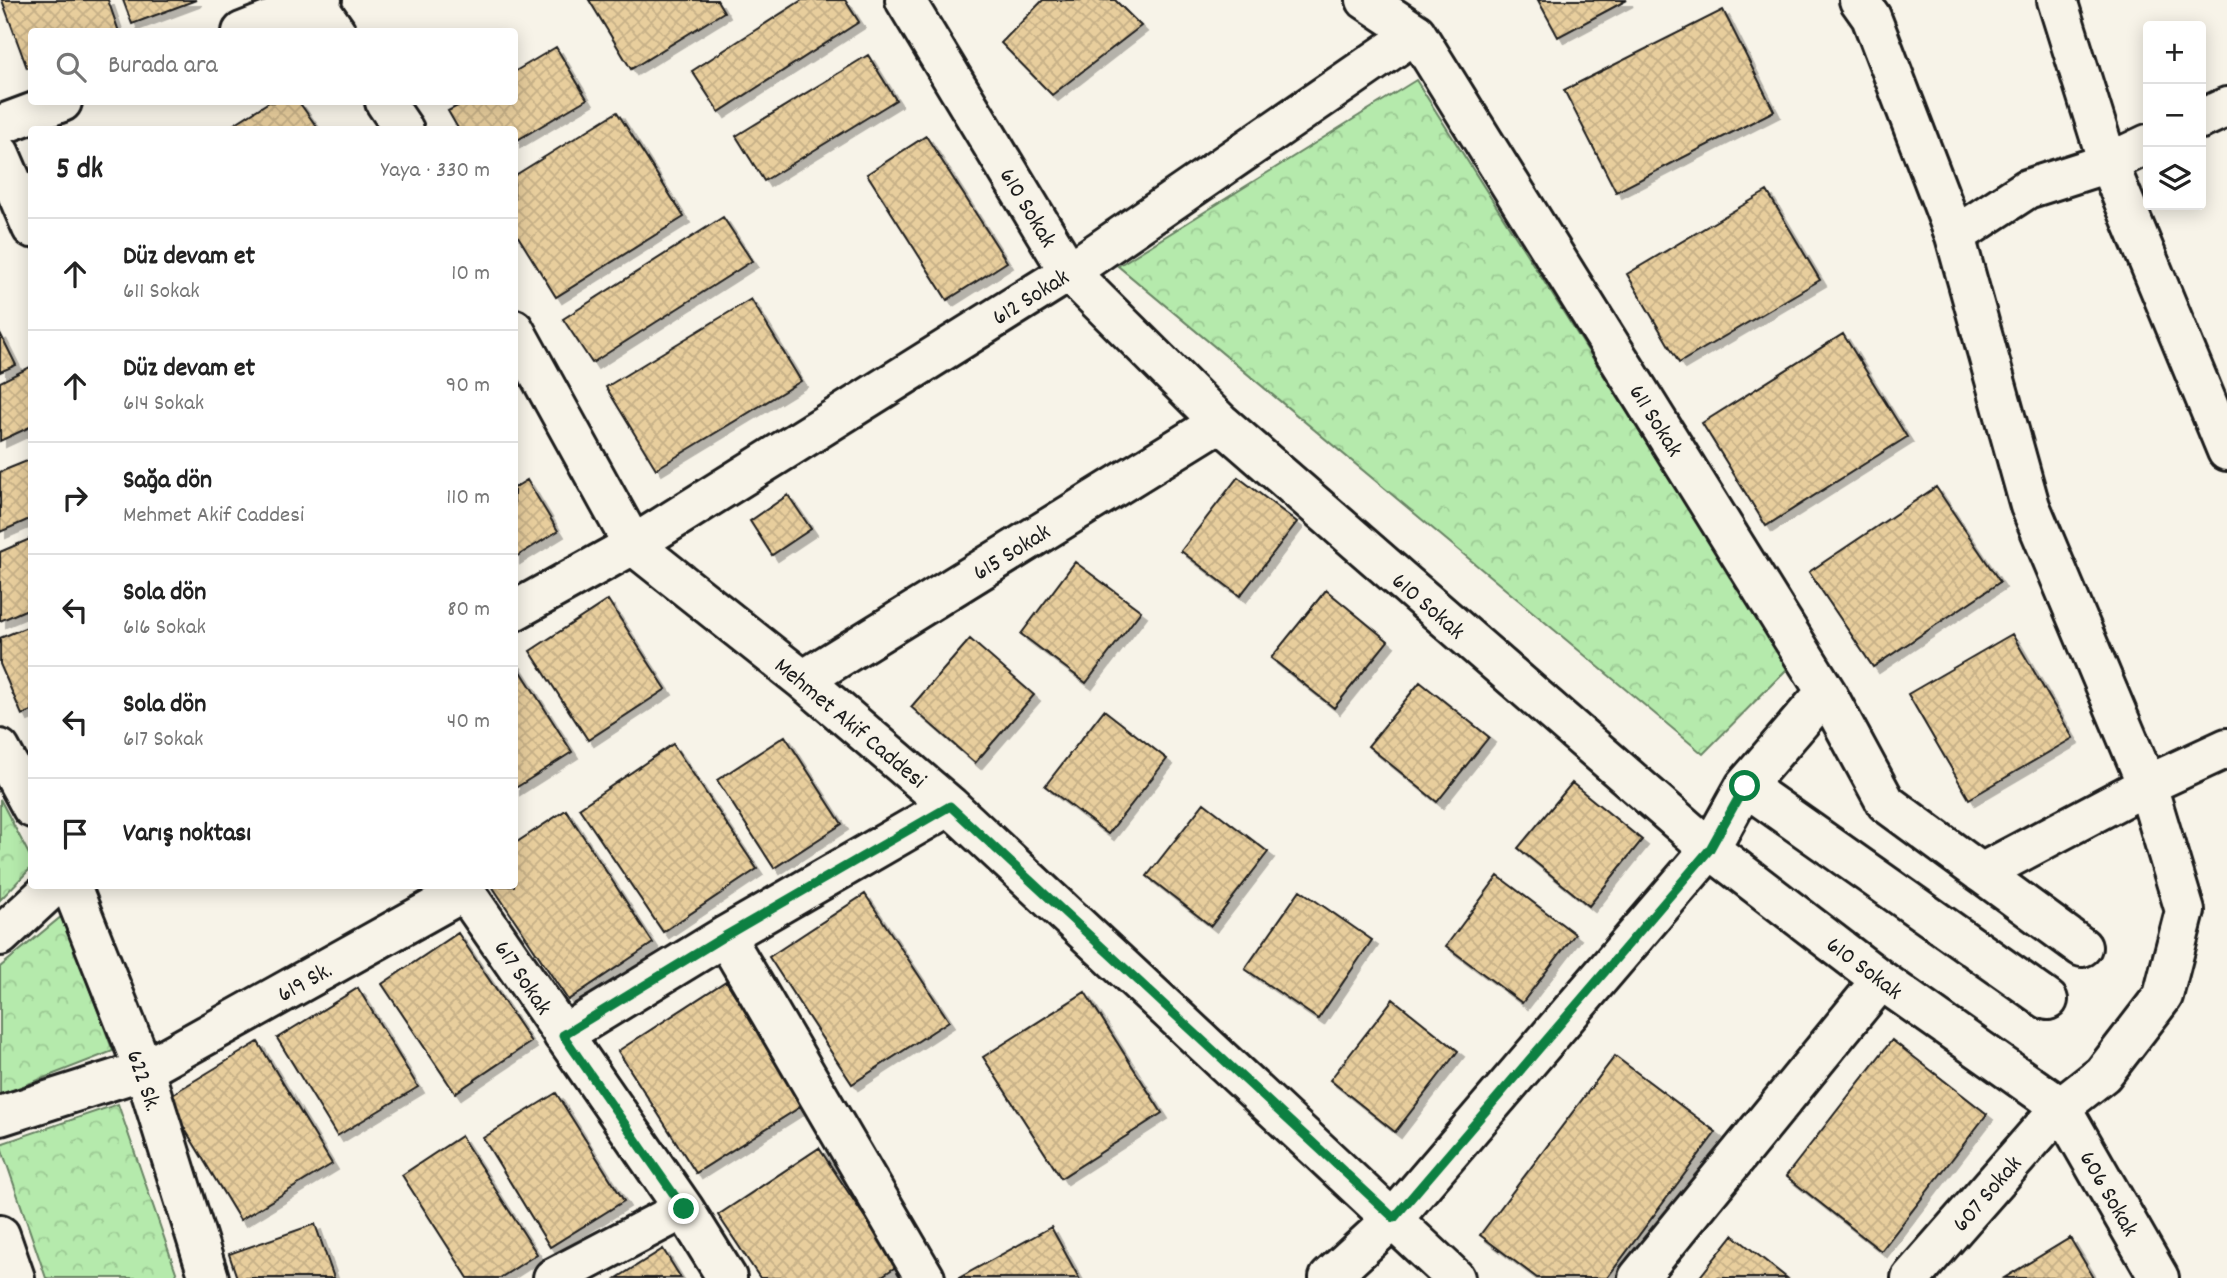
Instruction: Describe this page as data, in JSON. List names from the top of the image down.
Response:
{
  "streets": {
    "street": [
      "610 Sokak",
      "612 Sokak",
      "611 Sokak",
      "615 Sokak",
      "Mehmet Akif Caddesi",
      "617 Sokak",
      "619 Sk.",
      "622 Sk.",
      "607 Sokak",
      "606 Sokak"
    ]
  },
  "crossings": [
    ["610 Sokak", "612 Sokak"],
    ["610 Sokak", "615 Sokak"],
    ["610 Sokak", "607 Sokak"],
    ["610 Sokak", "606 Sokak"],
    ["612 Sokak", "611 Sokak"],
    ["612 Sokak", "Mehmet Akif Caddesi"],
    ["615 Sokak", "Mehmet Akif Caddesi"],
    ["619 Sk.", "622 Sk."],
    ["607 Sokak", "606 Sokak"]
  ],
  "page": {
    "map_buttons": ["+", "−"],
    "search": "Burada ara",
    "heading": ["5 dk", "Yaya · 330 m"],
    "list": [
      ["Düz devam et", "611 Sokak", "10 m"],
      ["Düz devam et", "614 Sokak", "90 m"],
      ["Sağa dön", "Mehmet Akif Caddesi", "110 m"],
      ["Sola dön", "616 Sokak", "80 m"],
      ["Sola dön", "617 Sokak", "40 m"],
      "Varış noktası"
    ]
  }
}
